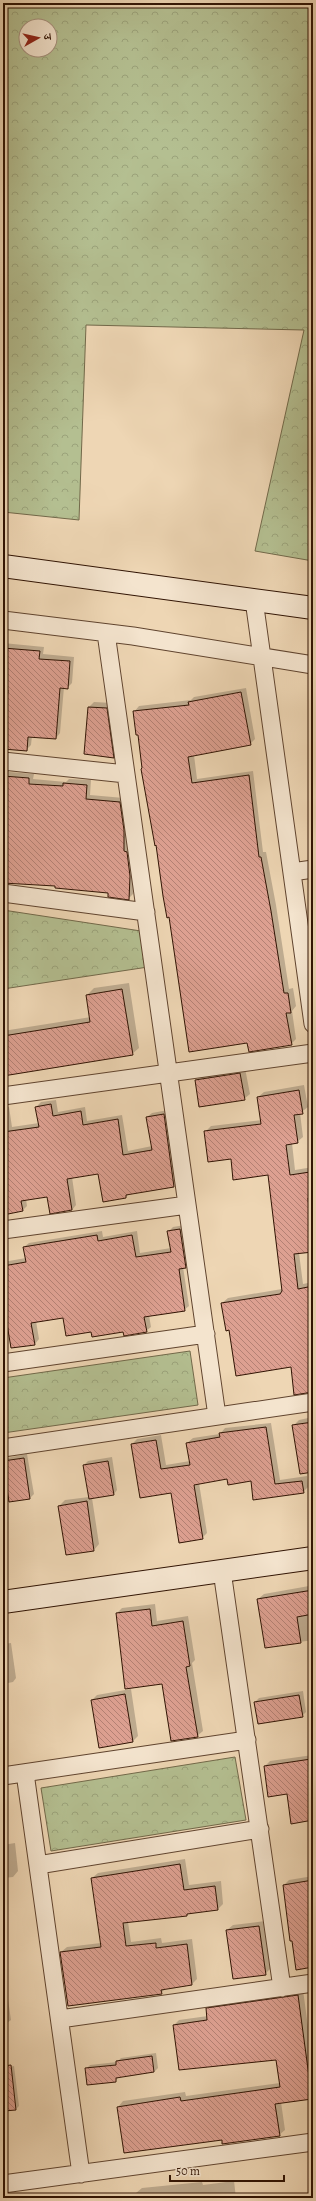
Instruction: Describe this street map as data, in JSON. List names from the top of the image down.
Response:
{
  "scale_bar": "50 m",
  "north": "right"
}
